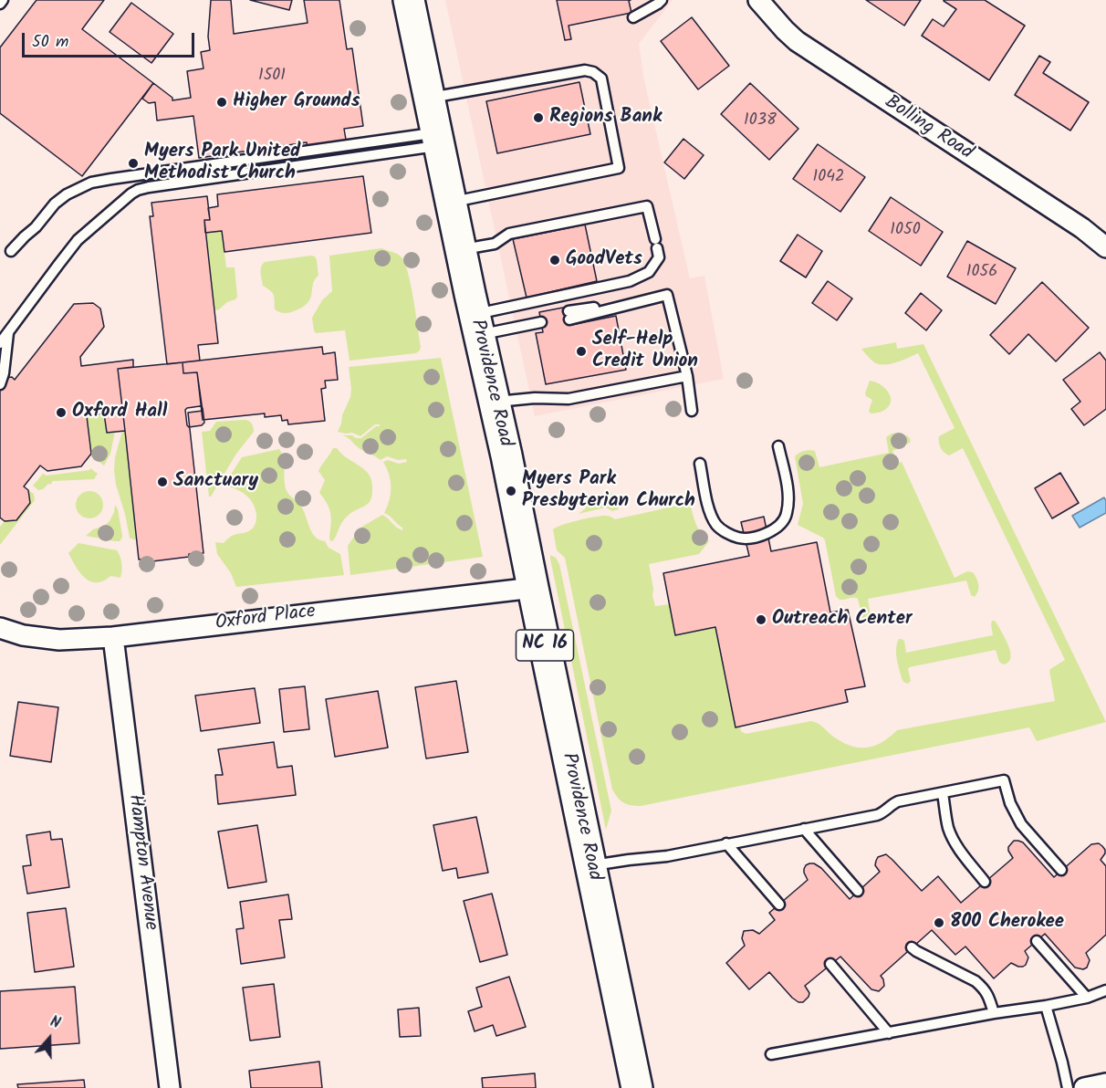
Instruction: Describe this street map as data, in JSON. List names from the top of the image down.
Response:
{
  "streets": {
    "main road": ["Providence Road", "NC 16"],
    "street": ["Bolling Road", "Oxford Place", "Hampton Avenue"]
  },
  "crossings": [
    ["Providence Road", "Oxford Place"],
    ["Oxford Place", "Hampton Avenue"]
  ],
  "places": [
    "Higher Grounds",
    "Regions Bank",
    "Myers Park United Methodist Church",
    "GoodVets",
    "Self-Help Credit Union",
    "Oxford Hall",
    "Sanctuary",
    "Myers Park Presbyterian Church",
    "Outreach Center",
    "800 Cherokee"
  ],
  "house_numbers": [
    "1501",
    "1038",
    "1042",
    "1050",
    "1056"
  ],
  "scale_bar": "50 m",
  "north": "top"
}
